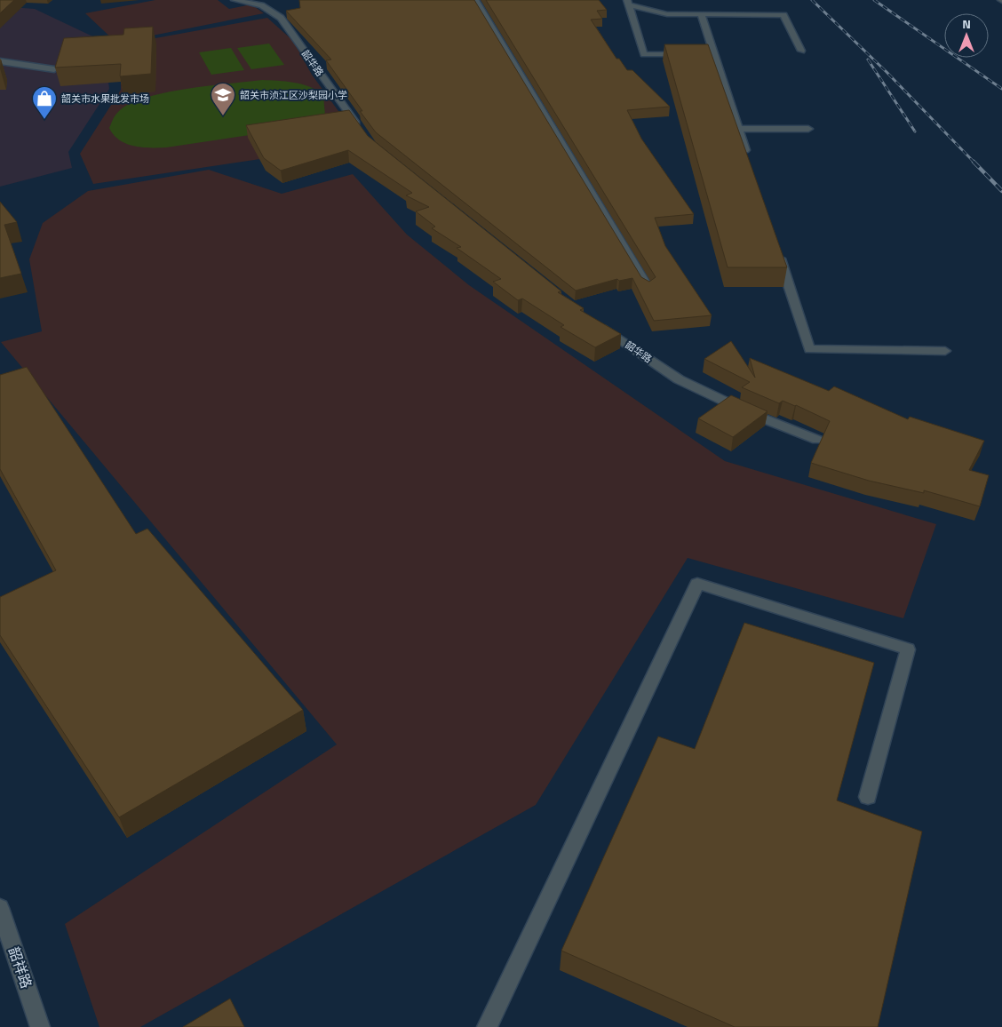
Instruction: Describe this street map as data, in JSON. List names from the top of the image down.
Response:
{
  "streets": {
    "street": ["韶华路", "韶祥路"]
  },
  "places": {
    "school or university": ["韶关市浈江区沙梨园小学"],
    "shop": ["韶关市水果批发市场"]
  },
  "north": "top"
}
